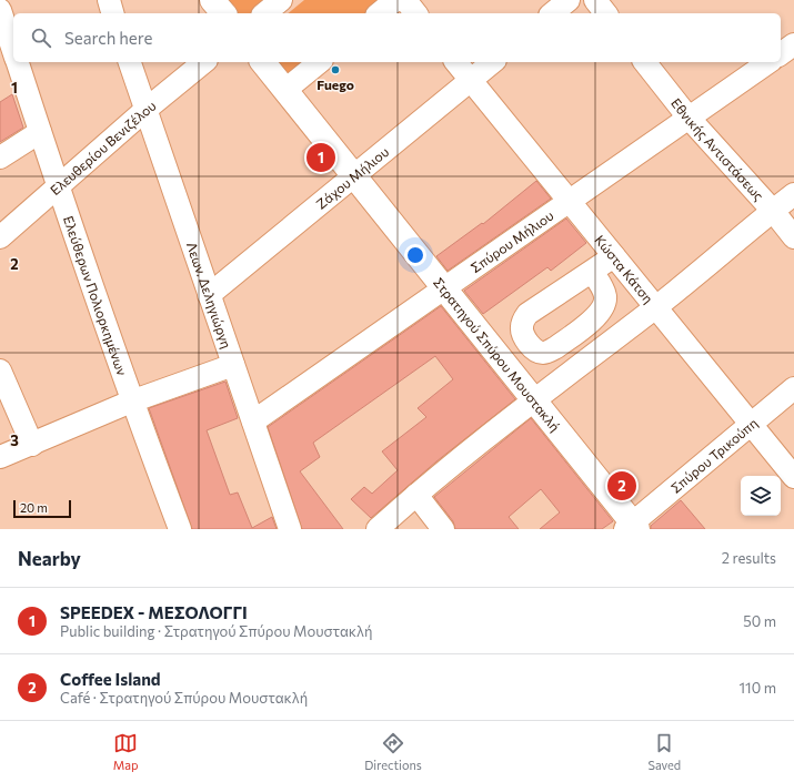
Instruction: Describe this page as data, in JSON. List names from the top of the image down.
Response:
{
  "streets": {
    "main road": ["Στρατηγού Σπύρου Μουστακλή"],
    "street": [
      "Ελευθερίου Βενιζέλου",
      "Εθνικής Αντιστάσεως",
      "Ζάχου Μήλιου",
      "Σπύρου Μήλιου",
      "Κώστα Κάτση",
      "Ελεύθερων Πολιορκημένων",
      "Λεων. Δεληγιώργη",
      "Σπύρου Τρικούπη"
    ]
  },
  "crossings": [
    ["Ελευθερίου Βενιζέλου", "Ελεύθερων Πολιορκημένων"],
    ["Ελευθερίου Βενιζέλου", "Λεων. Δεληγιώργη"],
    ["Εθνικής Αντιστάσεως", "Σπύρου Μήλιου"],
    ["Ζάχου Μήλιου", "Κώστα Κάτση"],
    ["Ζάχου Μήλιου", "Λεων. Δεληγιώργη"],
    ["Ζάχου Μήλιου", "Στρατηγού Σπύρου Μουστακλή"],
    ["Σπύρου Μήλιου", "Κώστα Κάτση"],
    ["Σπύρου Μήλιου", "Λεων. Δεληγιώργη"],
    ["Σπύρου Μήλιου", "Στρατηγού Σπύρου Μουστακλή"],
    ["Κώστα Κάτση", "Σπύρου Τρικούπη"],
    ["Στρατηγού Σπύρου Μουστακλή", "Σπύρου Τρικούπη"]
  ],
  "places": ["Fuego"],
  "scale_bar": "20 m",
  "page": {
    "search": "Search here",
    "pins": ["1", "2"],
    "scale": "20 m",
    "heading": ["Nearby", "2 results"],
    "list": [
      {
        "mark": "1",
        "name": "SPEEDEX - ΜΕΣΟΛΟΓΓΙ",
        "note": "Public building · Στρατηγού Σπύρου Μουστακλή",
        "value": "50 m"
      },
      {
        "mark": "2",
        "name": "Coffee Island",
        "note": "Café · Στρατηγού Σπύρου Μουστακλή",
        "value": "110 m"
      }
    ],
    "nav": ["Map", "Directions", "Saved"]
  },
  "grid": {
    "rows": ["1", "2", "3"]
  }
}
